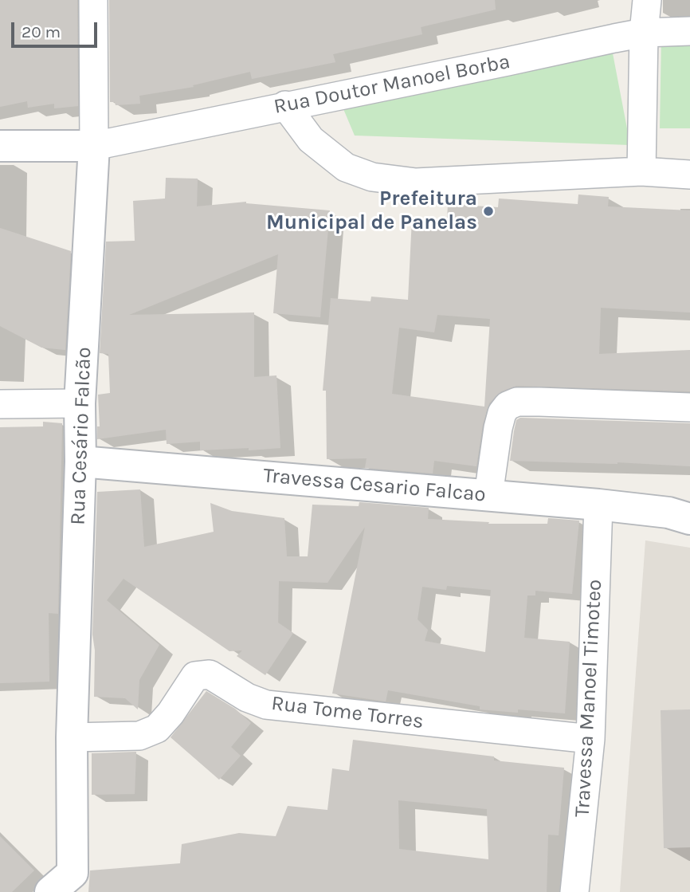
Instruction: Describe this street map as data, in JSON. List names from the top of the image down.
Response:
{
  "streets": {
    "main road": ["Rua Cesário Falcão", "Travessa Cesario Falcao"],
    "street": ["Rua Doutor Manoel Borba", "Travessa Manoel Timoteo", "Rua Tome Torres"]
  },
  "crossings": [
    ["Rua Doutor Manoel Borba", "Rua Cesário Falcão"],
    ["Rua Cesário Falcão", "Travessa Cesario Falcao"],
    ["Rua Cesário Falcão", "Rua Tome Torres"],
    ["Travessa Cesario Falcao", "Travessa Manoel Timoteo"],
    ["Travessa Manoel Timoteo", "Rua Tome Torres"]
  ],
  "places": ["Prefeitura Municipal de Panelas"],
  "scale_bar": "20 m"
}
